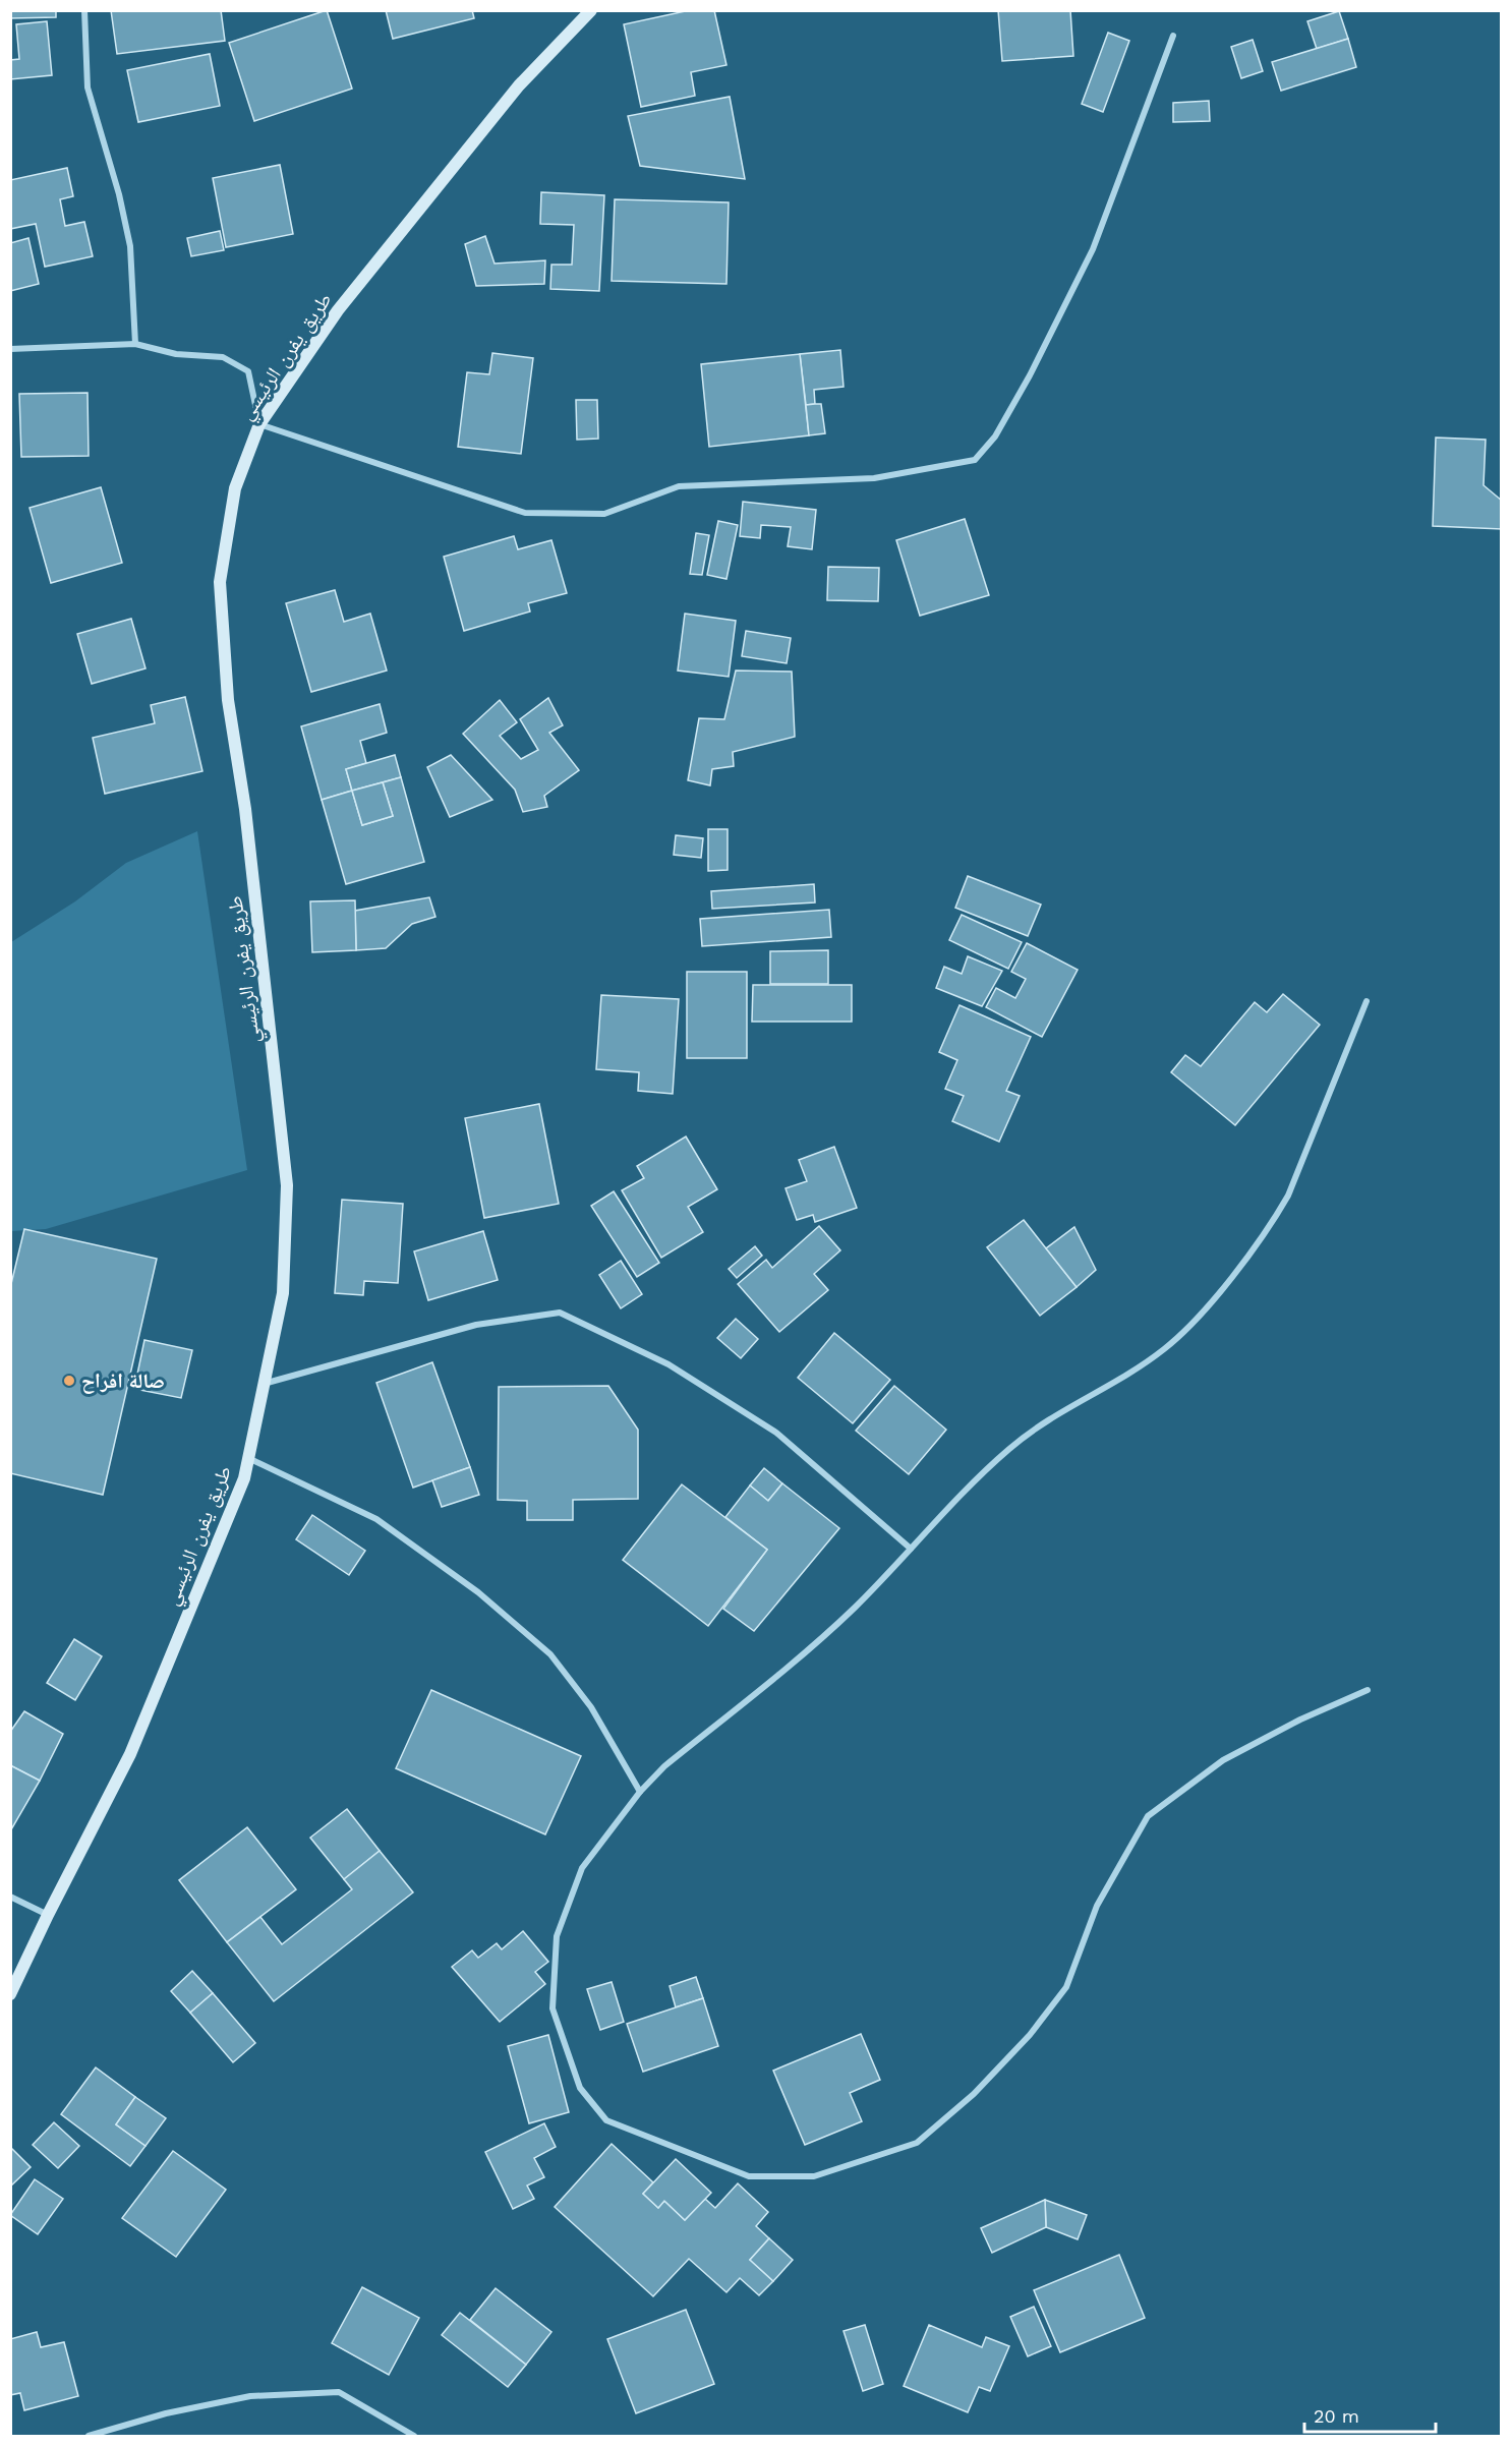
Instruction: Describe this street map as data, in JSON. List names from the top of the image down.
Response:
{
  "streets": {
    "main road": ["طريق يفرن الرئيسي"]
  },
  "places": ["صالة افراح"],
  "scale_bar": "20 m"
}
